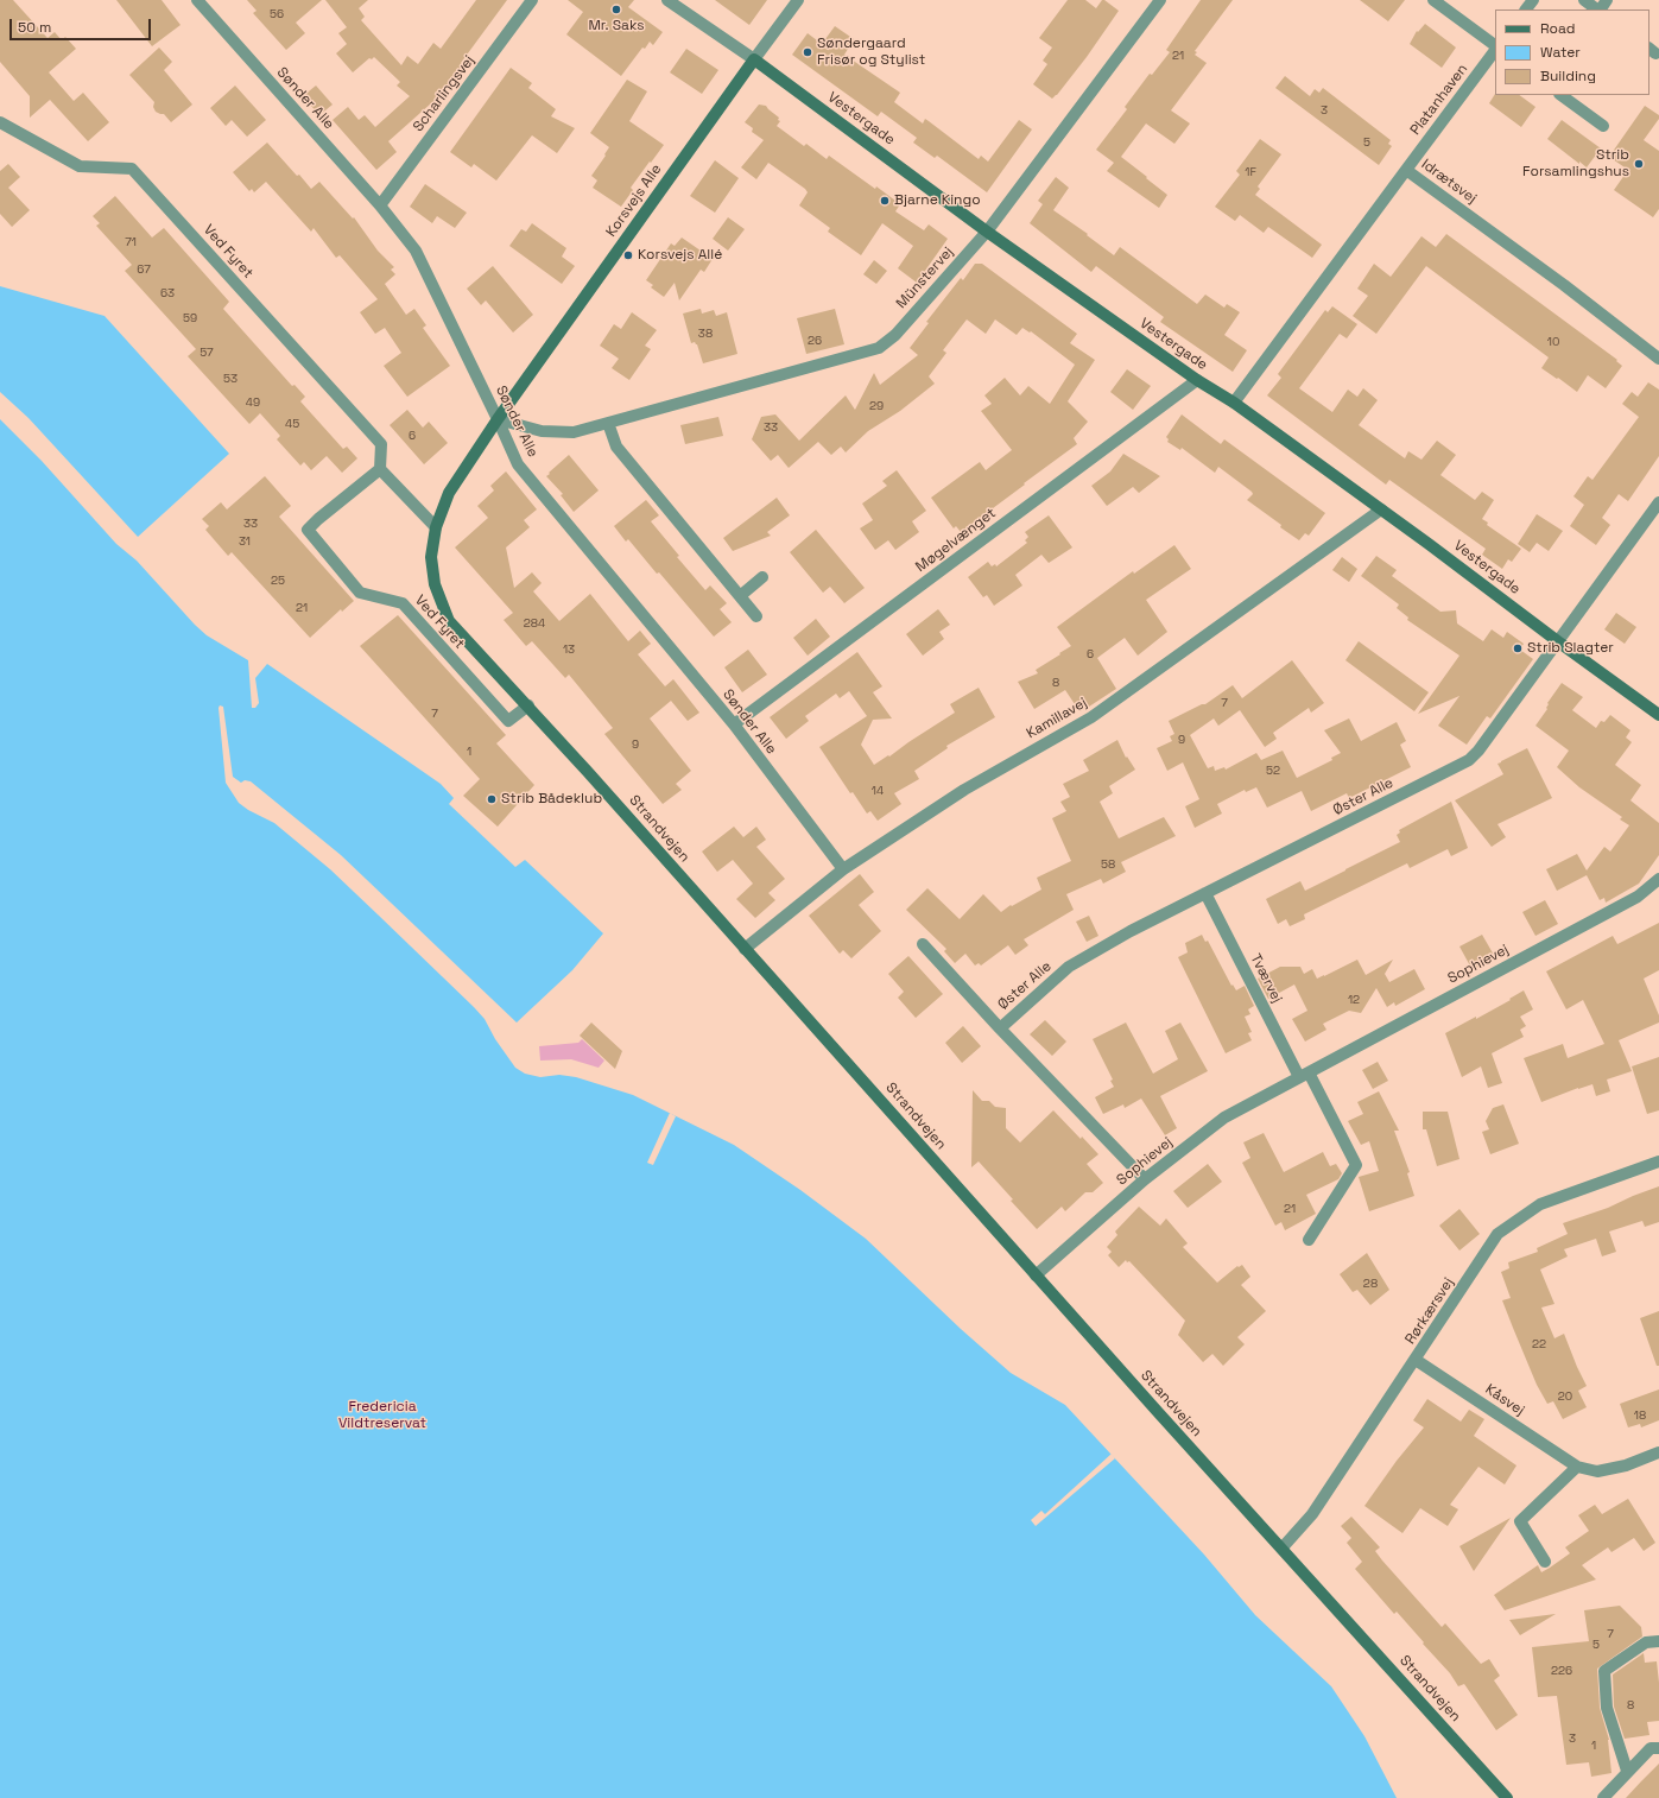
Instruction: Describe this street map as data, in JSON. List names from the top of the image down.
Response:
{
  "streets": {
    "street": [
      "Scharlingsvej",
      "Sønder Alle",
      "Platanhaven",
      "Vestergade",
      "Idrætsvej",
      "Korsvejs Alle",
      "Ved Fyret",
      "Münstervej",
      "Møgelvænget",
      "Kamillavej",
      "Øster Alle",
      "Strandvejen",
      "Sophievej",
      "Tværvej",
      "Rørkærsvej",
      "Kåsvej"
    ]
  },
  "crossings": [
    ["Scharlingsvej", "Sønder Alle"],
    ["Sønder Alle", "Korsvejs Alle"],
    ["Sønder Alle", "Münstervej"],
    ["Sønder Alle", "Møgelvænget"],
    ["Sønder Alle", "Kamillavej"],
    ["Sønder Alle", "Strandvejen"],
    ["Platanhaven", "Idrætsvej"],
    ["Vestergade", "Idrætsvej"],
    ["Vestergade", "Korsvejs Alle"],
    ["Vestergade", "Münstervej"],
    ["Vestergade", "Møgelvænget"],
    ["Vestergade", "Kamillavej"],
    ["Vestergade", "Øster Alle"],
    ["Korsvejs Alle", "Münstervej"],
    ["Korsvejs Alle", "Strandvejen"],
    ["Ved Fyret", "Strandvejen"],
    ["Münstervej", "Strandvejen"],
    ["Kamillavej", "Strandvejen"],
    ["Øster Alle", "Sophievej"],
    ["Øster Alle", "Tværvej"],
    ["Strandvejen", "Sophievej"],
    ["Strandvejen", "Rørkærsvej"],
    ["Sophievej", "Tværvej"],
    ["Rørkærsvej", "Kåsvej"]
  ],
  "parks": ["Fredericia Vildtreservat"],
  "places": [
    "Mr. Saks",
    "Søndergaard Frisør og Stylist",
    "Strib Forsamlingshus",
    "Bjarne Kingo",
    "Korsvejs Allé",
    "Strib Slagter",
    "Strib Bådeklub"
  ],
  "house_numbers": [
    "56",
    "21",
    "3",
    "5",
    "1F",
    "71",
    "67",
    "63",
    "59",
    "38",
    "26",
    "10",
    "57",
    "53",
    "49",
    "29",
    "45",
    "33",
    "6",
    "33",
    "31",
    "25",
    "21",
    "284",
    "13",
    "6",
    "8",
    "7",
    "7",
    "9",
    "9",
    "1",
    "52",
    "14",
    "58",
    "12",
    "21",
    "28",
    "22",
    "20",
    "18",
    "7",
    "5",
    "226",
    "8",
    "3",
    "1"
  ],
  "legend": ["Road", "Water", "Building"],
  "scale_bar": "50 m"
}
